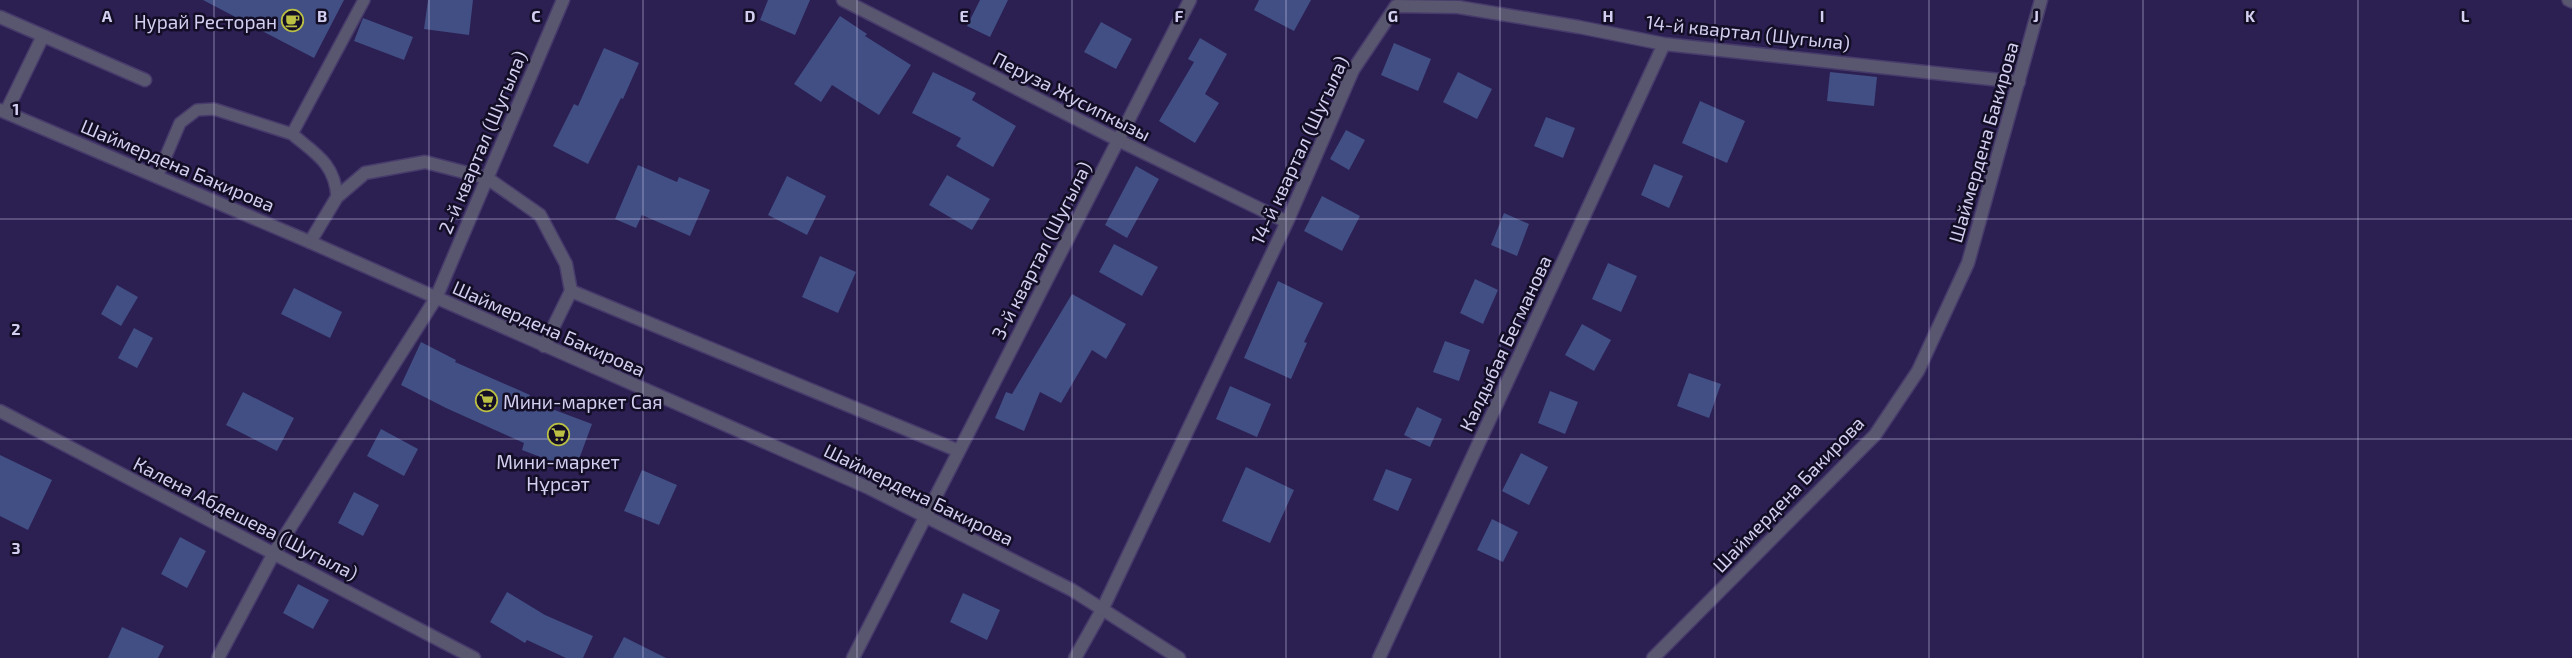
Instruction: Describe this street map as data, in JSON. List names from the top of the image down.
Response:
{
  "streets": {
    "street": [
      "14-й квартал (Шугыла)",
      "Перуза Жусипкызы",
      "2-й квартал (Шугыла)",
      "Шаймердена Бакирова",
      "3-й квартал (Шугыла)",
      "Калдыбая Бегманова",
      "Калена Абдешева (Шугыла)"
    ]
  },
  "crossings": [
    ["14-й квартал (Шугыла)", "Перуза Жусипкызы"],
    ["14-й квартал (Шугыла)", "Шаймердена Бакирова"],
    ["14-й квартал (Шугыла)", "Калдыбая Бегманова"],
    ["Перуза Жусипкызы", "3-й квартал (Шугыла)"],
    ["2-й квартал (Шугыла)", "Шаймердена Бакирова"],
    ["2-й квартал (Шугыла)", "Калена Абдешева (Шугыла)"],
    ["Шаймердена Бакирова", "3-й квартал (Шугыла)"]
  ],
  "places": {
    "cafe": ["Нурай Ресторан"],
    "supermarket": ["Мини-маркет Сая", "Мини-маркет Нұрсәт"]
  },
  "grid": {
    "columns": [
      "A",
      "B",
      "C",
      "D",
      "E",
      "F",
      "G",
      "H",
      "I",
      "J",
      "K",
      "L"
    ],
    "rows": ["1", "2", "3"]
  }
}
